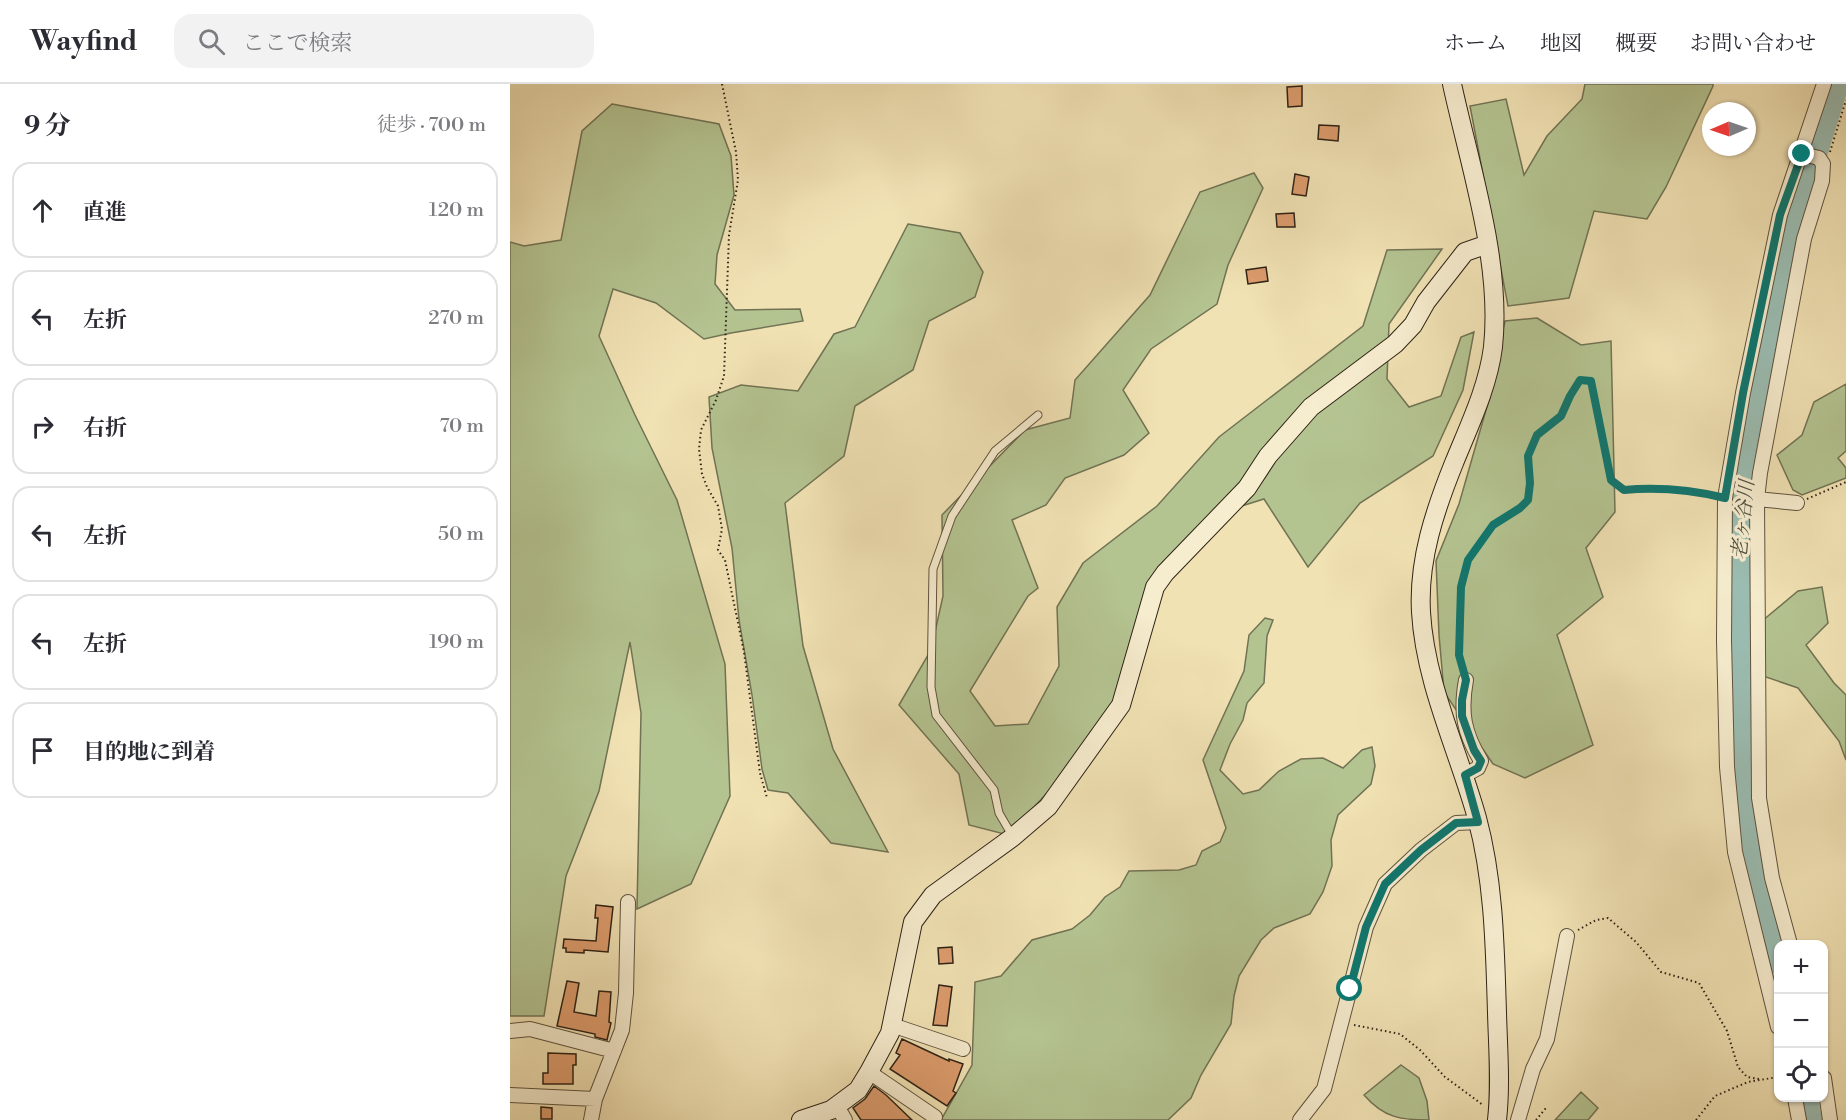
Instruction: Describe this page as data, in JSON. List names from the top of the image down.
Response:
{
  "water": ["老ヶ谷川"],
  "north": "left",
  "page": {
    "header": "Wayfind",
    "search": "ここで検索",
    "nav": [
      "ホーム",
      "地図",
      "概要",
      "お問い合わせ"
    ],
    "heading": ["9 分", "徒歩 · 700 m"],
    "list": [
      ["直進", "120 m"],
      ["左折", "270 m"],
      ["右折", "70 m"],
      ["左折", "50 m"],
      ["左折", "190 m"],
      "目的地に到着"
    ],
    "map_buttons": ["+", "−"]
  }
}
